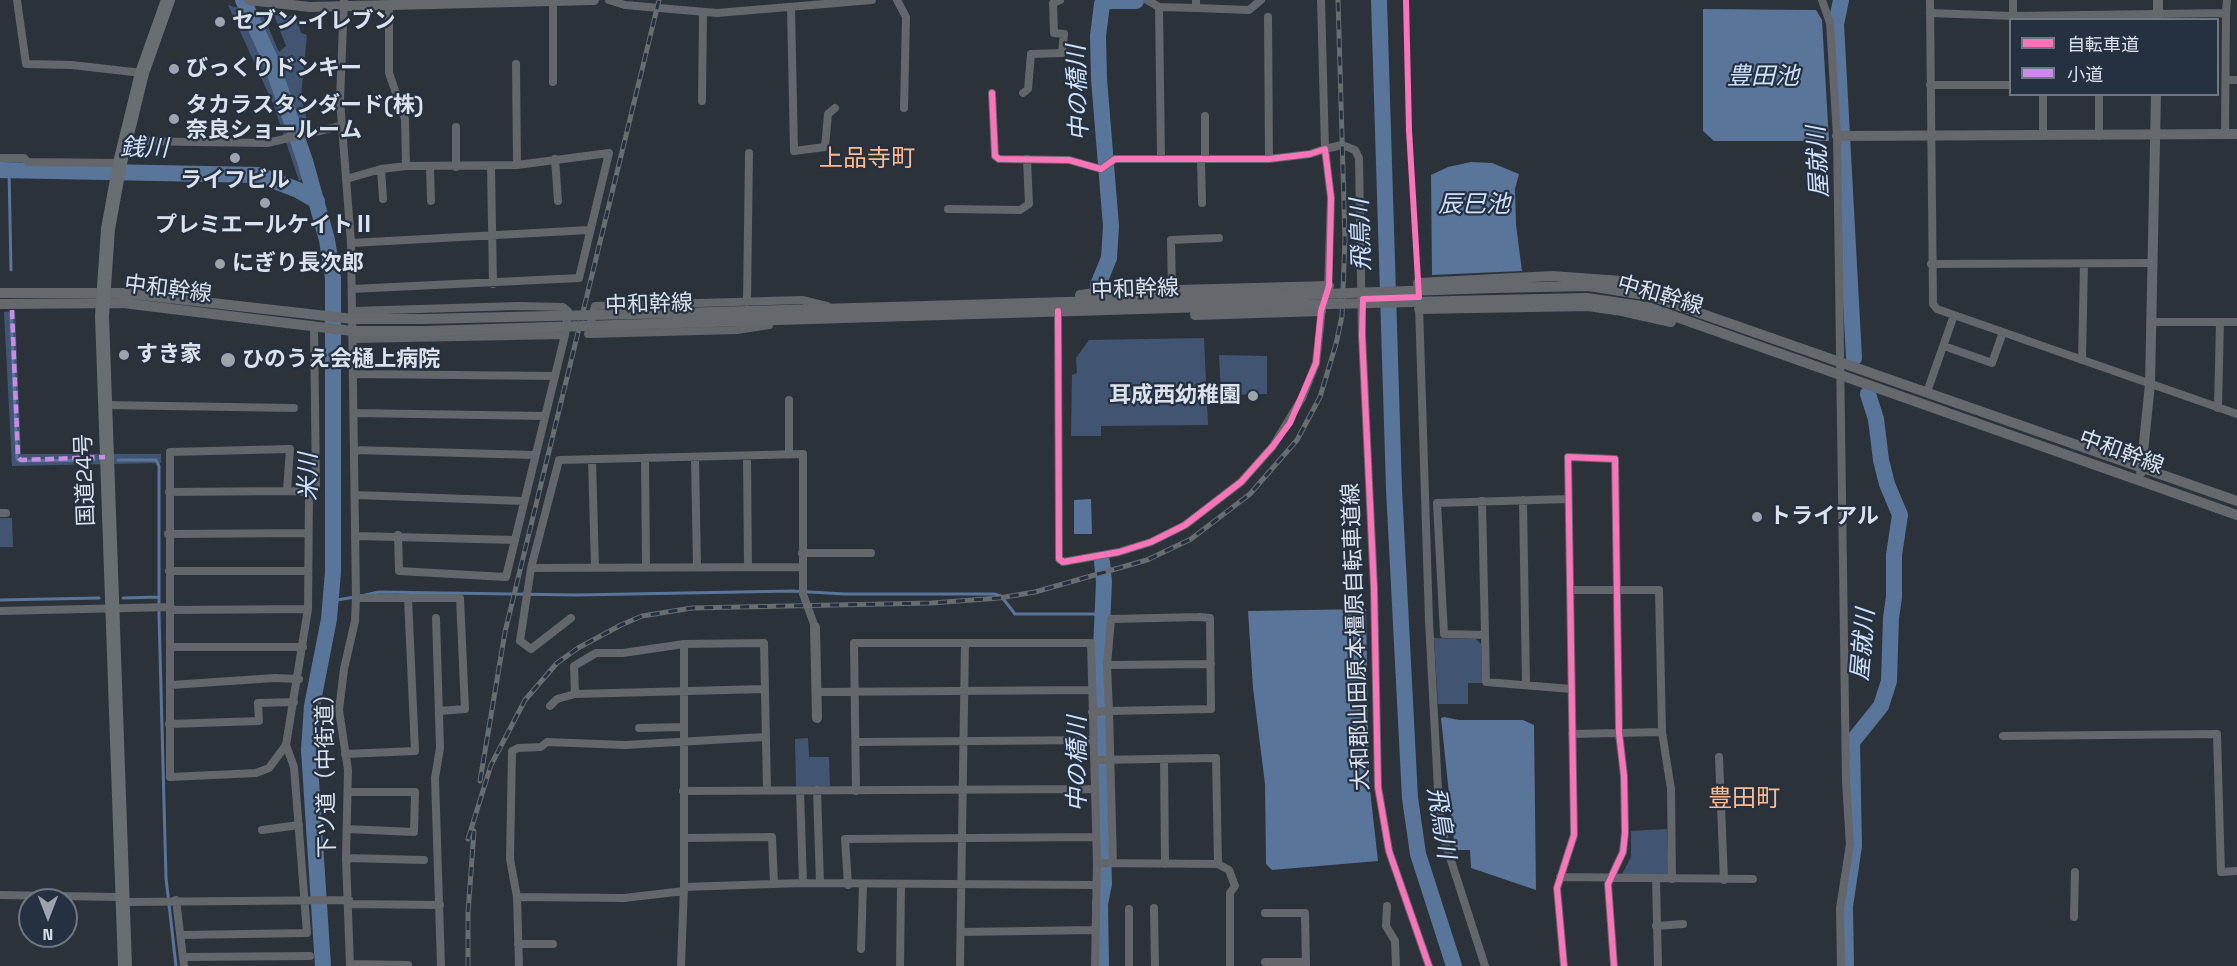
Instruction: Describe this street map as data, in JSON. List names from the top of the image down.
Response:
{
  "streets": {
    "highway": ["国道24号"],
    "main road": ["中和幹線"],
    "street": ["大和郡山田原本橿原自転車道線", "下ツ道（中街道）"]
  },
  "crossings": [
    ["中和幹線", "国道24号"],
    ["中和幹線", "下ツ道（中街道）"]
  ],
  "districts": ["上品寺町", "豊田町"],
  "water": [
    "豊田池",
    "中の橋川",
    "銭川",
    "屋就川",
    "辰巳池",
    "飛鳥川",
    "米川"
  ],
  "places": [
    "セブン-イレブン",
    "びっくりドンキー",
    "タカラスタンダード(株) 奈良ショールーム",
    "ライフビル",
    "プレミエールケイトⅡ",
    "にぎり長次郎",
    "すき家",
    "ひのうえ会樋上病院",
    "耳成西幼稚園",
    "トライアル"
  ],
  "legend": ["自転車道", "小道"],
  "north": "bottom"
}
